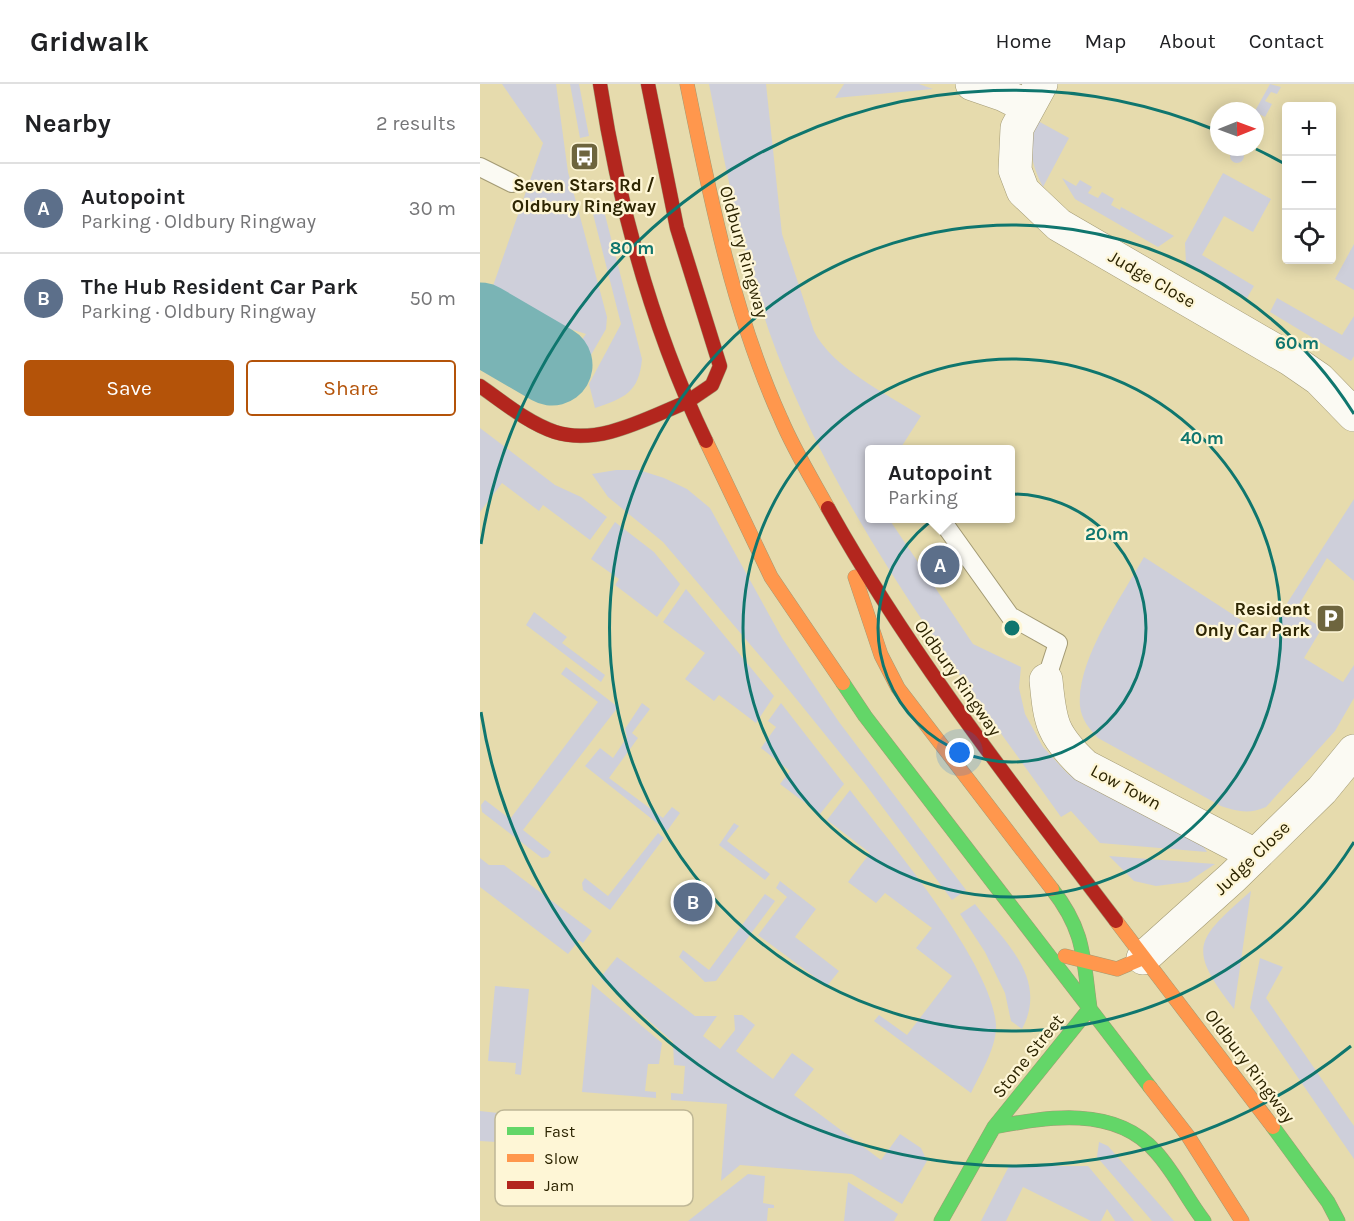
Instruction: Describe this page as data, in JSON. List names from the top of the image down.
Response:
{
  "streets": {
    "main road": ["Oldbury Ringway", "Stone Street"],
    "street": ["Judge Close", "Low Town"]
  },
  "crossings": [
    ["Oldbury Ringway", "Judge Close"],
    ["Judge Close", "Low Town"]
  ],
  "places": {
    "bus stop": ["Seven Stars Rd / Oldbury Ringway"],
    "parking": ["Resident Only Car Park"]
  },
  "legend": ["Fast", "Slow", "Jam"],
  "north": "right",
  "page": {
    "header": "Gridwalk",
    "nav": [
      "Home",
      "Map",
      "About",
      "Contact"
    ],
    "heading": ["Nearby", "2 results"],
    "map_buttons": ["+", "−"],
    "list": [
      {
        "mark": "A",
        "name": "Autopoint",
        "note": "Parking · Oldbury Ringway",
        "value": "30 m"
      },
      {
        "mark": "B",
        "name": "The Hub Resident Car Park",
        "note": "Parking · Oldbury Ringway",
        "value": "50 m"
      }
    ],
    "buttons": ["Save", "Share"],
    "popup": ["Autopoint", "Parking"],
    "pins": ["A", "B"]
  },
  "rings": [
    "80 m",
    "60 m",
    "40 m",
    "20 m"
  ]
}
